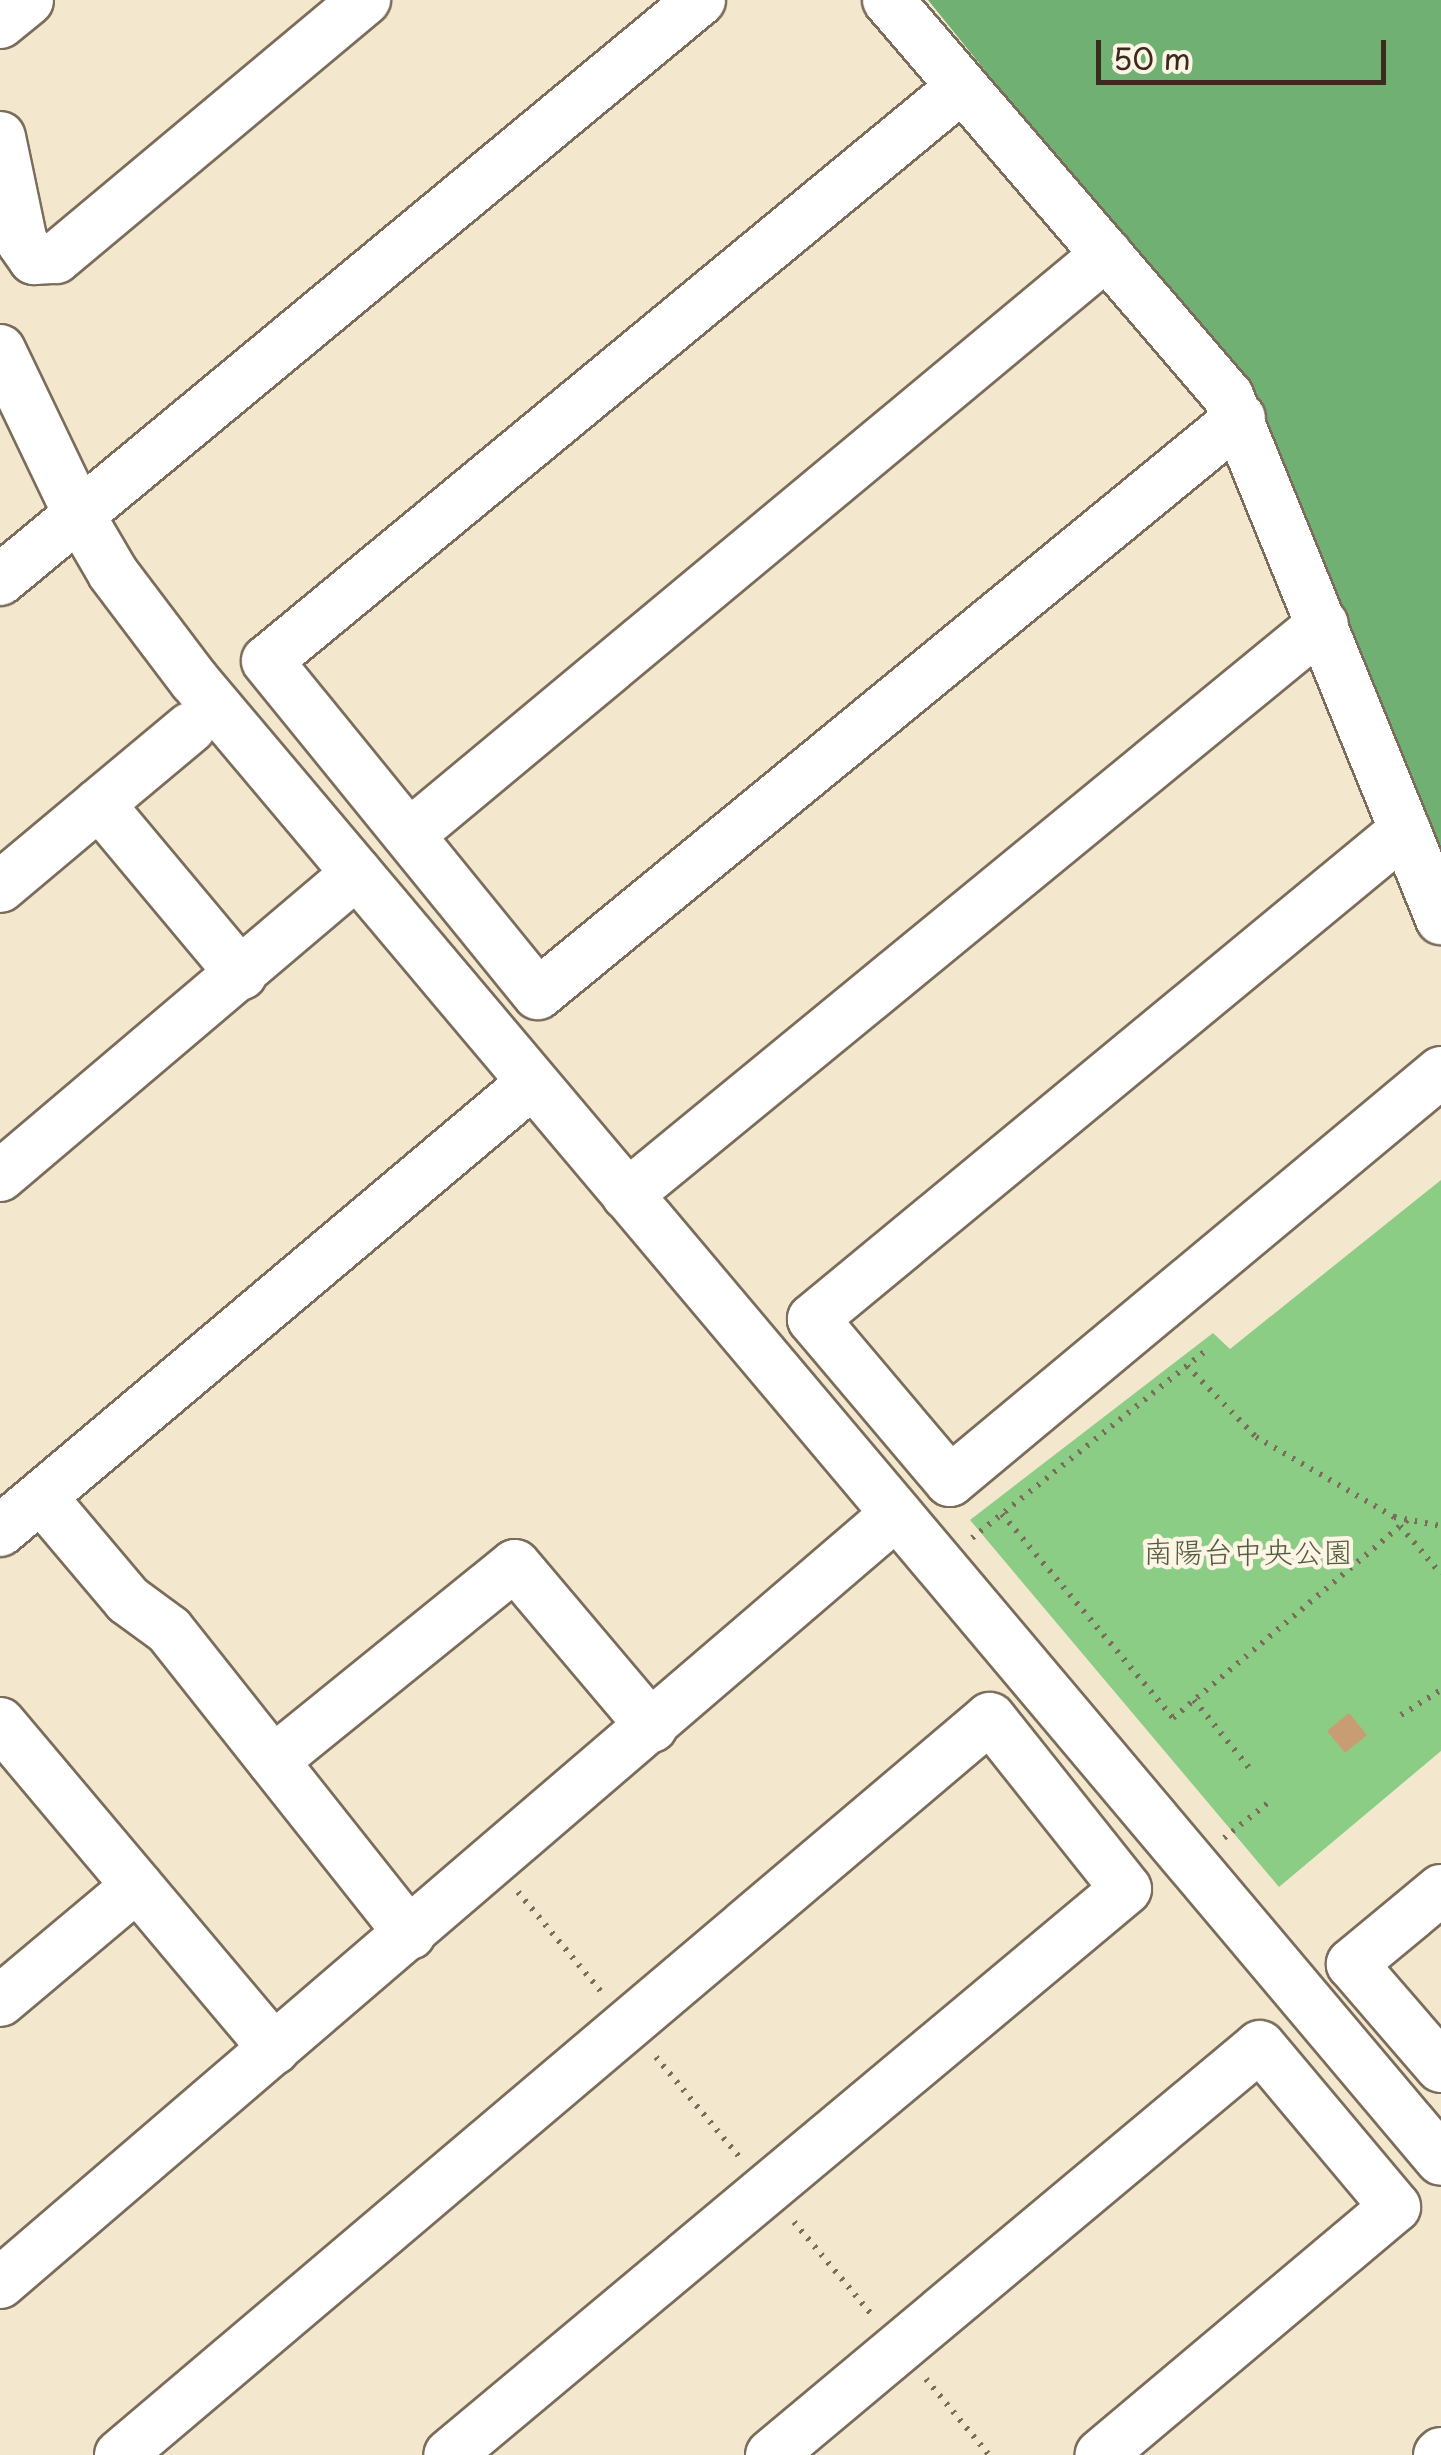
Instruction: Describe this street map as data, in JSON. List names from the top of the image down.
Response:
{
  "parks": ["南陽台中央公園"],
  "scale_bar": "50 m"
}
